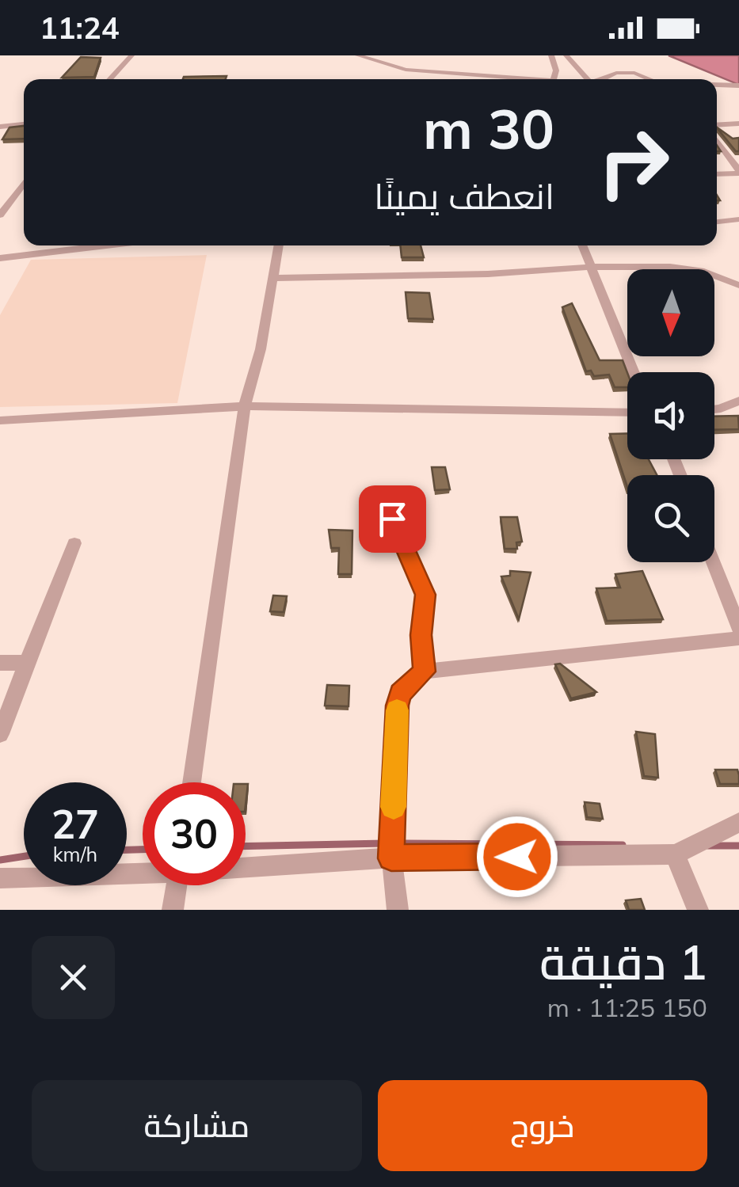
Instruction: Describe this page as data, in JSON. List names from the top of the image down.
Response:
{
  "north": "bottom",
  "page": {
    "status": "11:24",
    "turn": ["30 m", "انعطف يمينًا"],
    "speed": "27 km/h",
    "limit": "30",
    "heading": ["1 دقيقة", "150 m · 11:25"],
    "buttons": ["خروج", "مشاركة"]
  }
}
